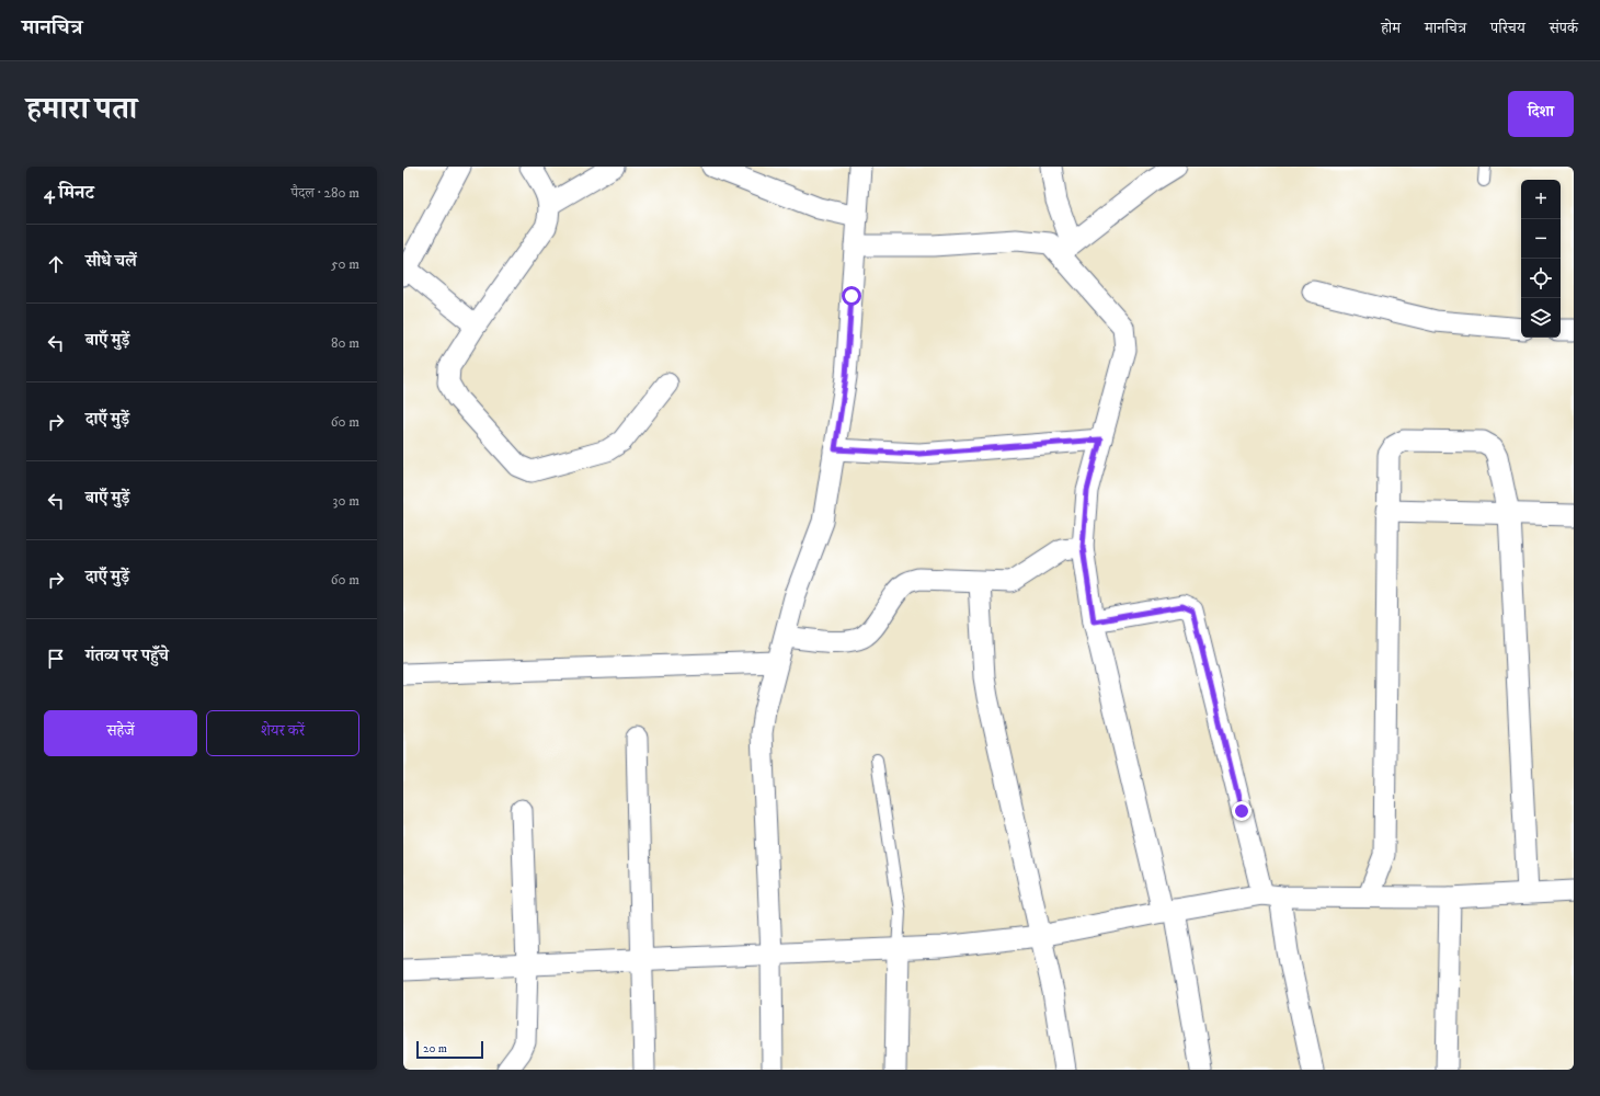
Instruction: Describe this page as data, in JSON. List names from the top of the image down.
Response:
{
  "scale_bar": "20 m",
  "page": {
    "header": "मानचित्र",
    "nav": [
      "होम",
      "मानचित्र",
      "परिचय",
      "संपर्क"
    ],
    "title": "हमारा पता",
    "buttons": [
      "दिशा",
      ["सहेजें", "शेयर करें"]
    ],
    "heading": ["4 मिनट", "पैदल · 280 m"],
    "map_buttons": ["+", "−"],
    "list": [
      ["सीधे चलें", "50 m"],
      ["बाएँ मुड़ें", "80 m"],
      ["दाएँ मुड़ें", "60 m"],
      ["बाएँ मुड़ें", "30 m"],
      ["दाएँ मुड़ें", "60 m"],
      "गंतव्य पर पहुँचे"
    ],
    "scale": "20 m"
  }
}
